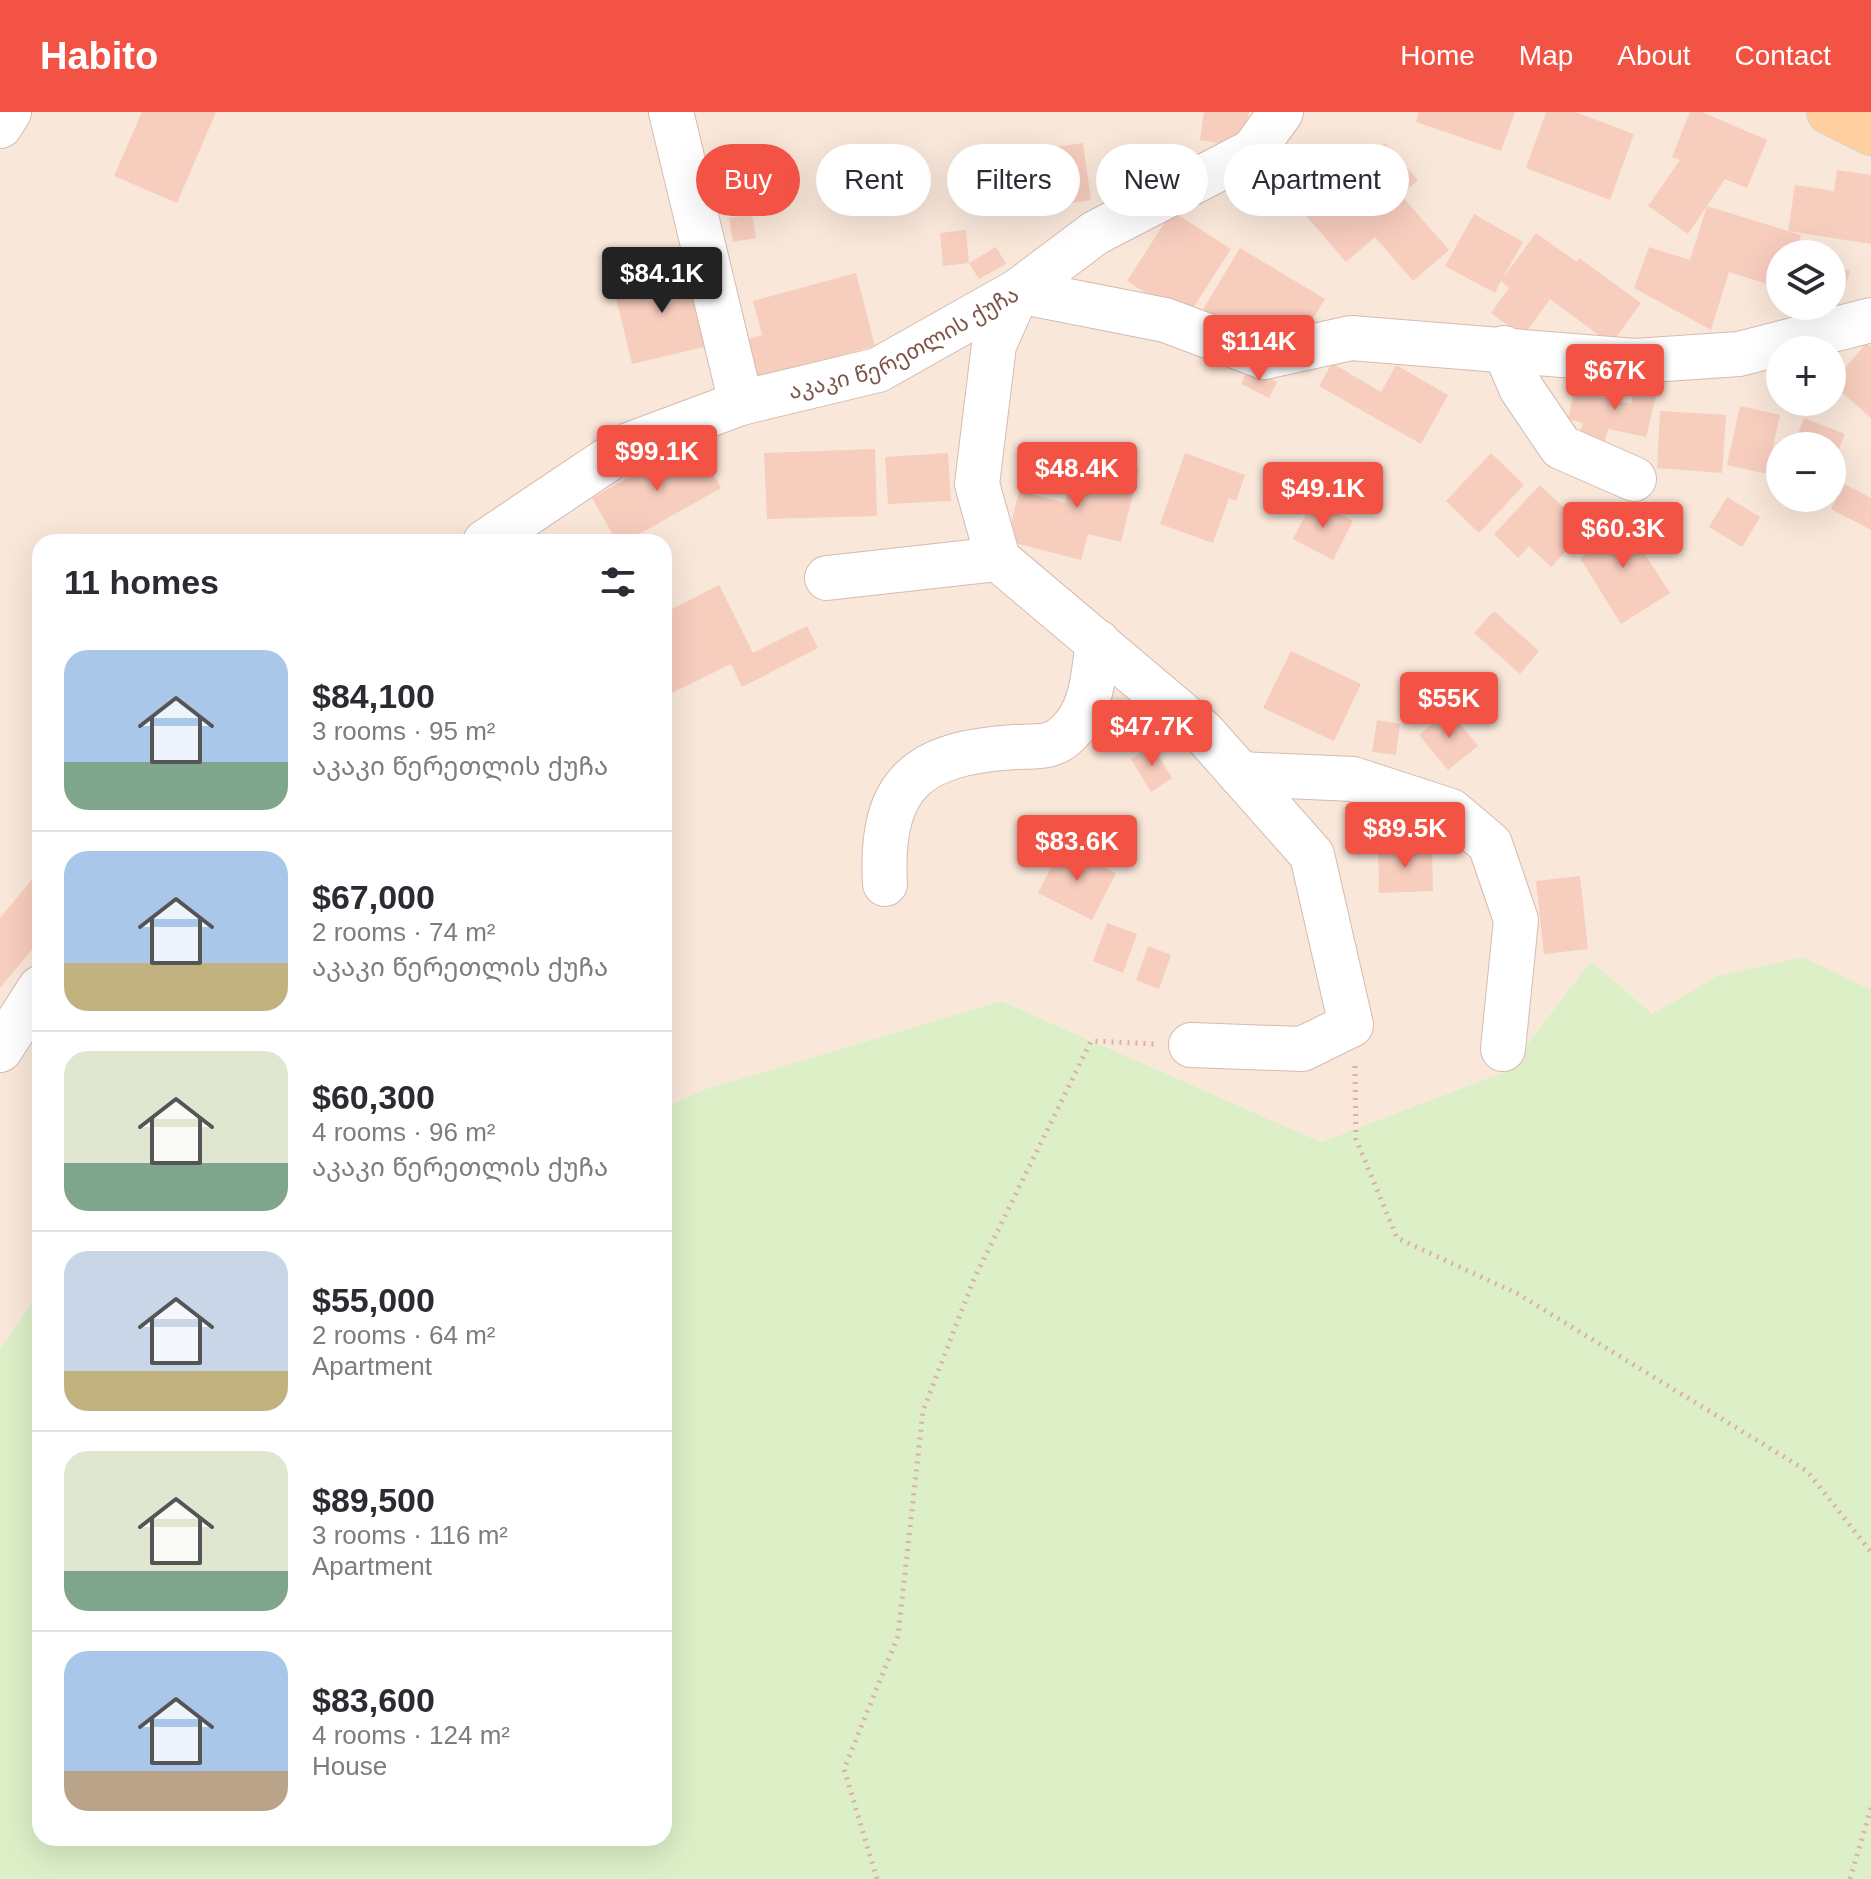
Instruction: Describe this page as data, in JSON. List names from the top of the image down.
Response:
{
  "streets": {
    "street": ["აკაკი წერეთლის ქუჩა"]
  },
  "page": {
    "header": "Habito",
    "nav": [
      "Home",
      "Map",
      "About",
      "Contact"
    ],
    "chip": [
      "Buy",
      "Rent",
      "Filters",
      "New",
      "Apartment"
    ],
    "map_buttons": ["+", "−"],
    "price": [
      "$84.1K",
      "$114K",
      "$67K",
      "$99.1K",
      "$48.4K",
      "$49.1K",
      "$60.3K",
      "$55K",
      "$47.7K",
      "$89.5K",
      "$83.6K"
    ],
    "heading": "11 homes",
    "list": [
      {
        "name": "$84,100",
        "note": "3 rooms · 95 m² · აკაკი წერეთლის ქუჩა"
      },
      {
        "name": "$67,000",
        "note": "2 rooms · 74 m² · აკაკი წერეთლის ქუჩა"
      },
      {
        "name": "$60,300",
        "note": "4 rooms · 96 m² · აკაკი წერეთლის ქუჩა"
      },
      {
        "name": "$55,000",
        "note": "2 rooms · 64 m² · Apartment"
      },
      {
        "name": "$89,500",
        "note": "3 rooms · 116 m² · Apartment"
      },
      {
        "name": "$83,600",
        "note": "4 rooms · 124 m² · House"
      }
    ]
  }
}
